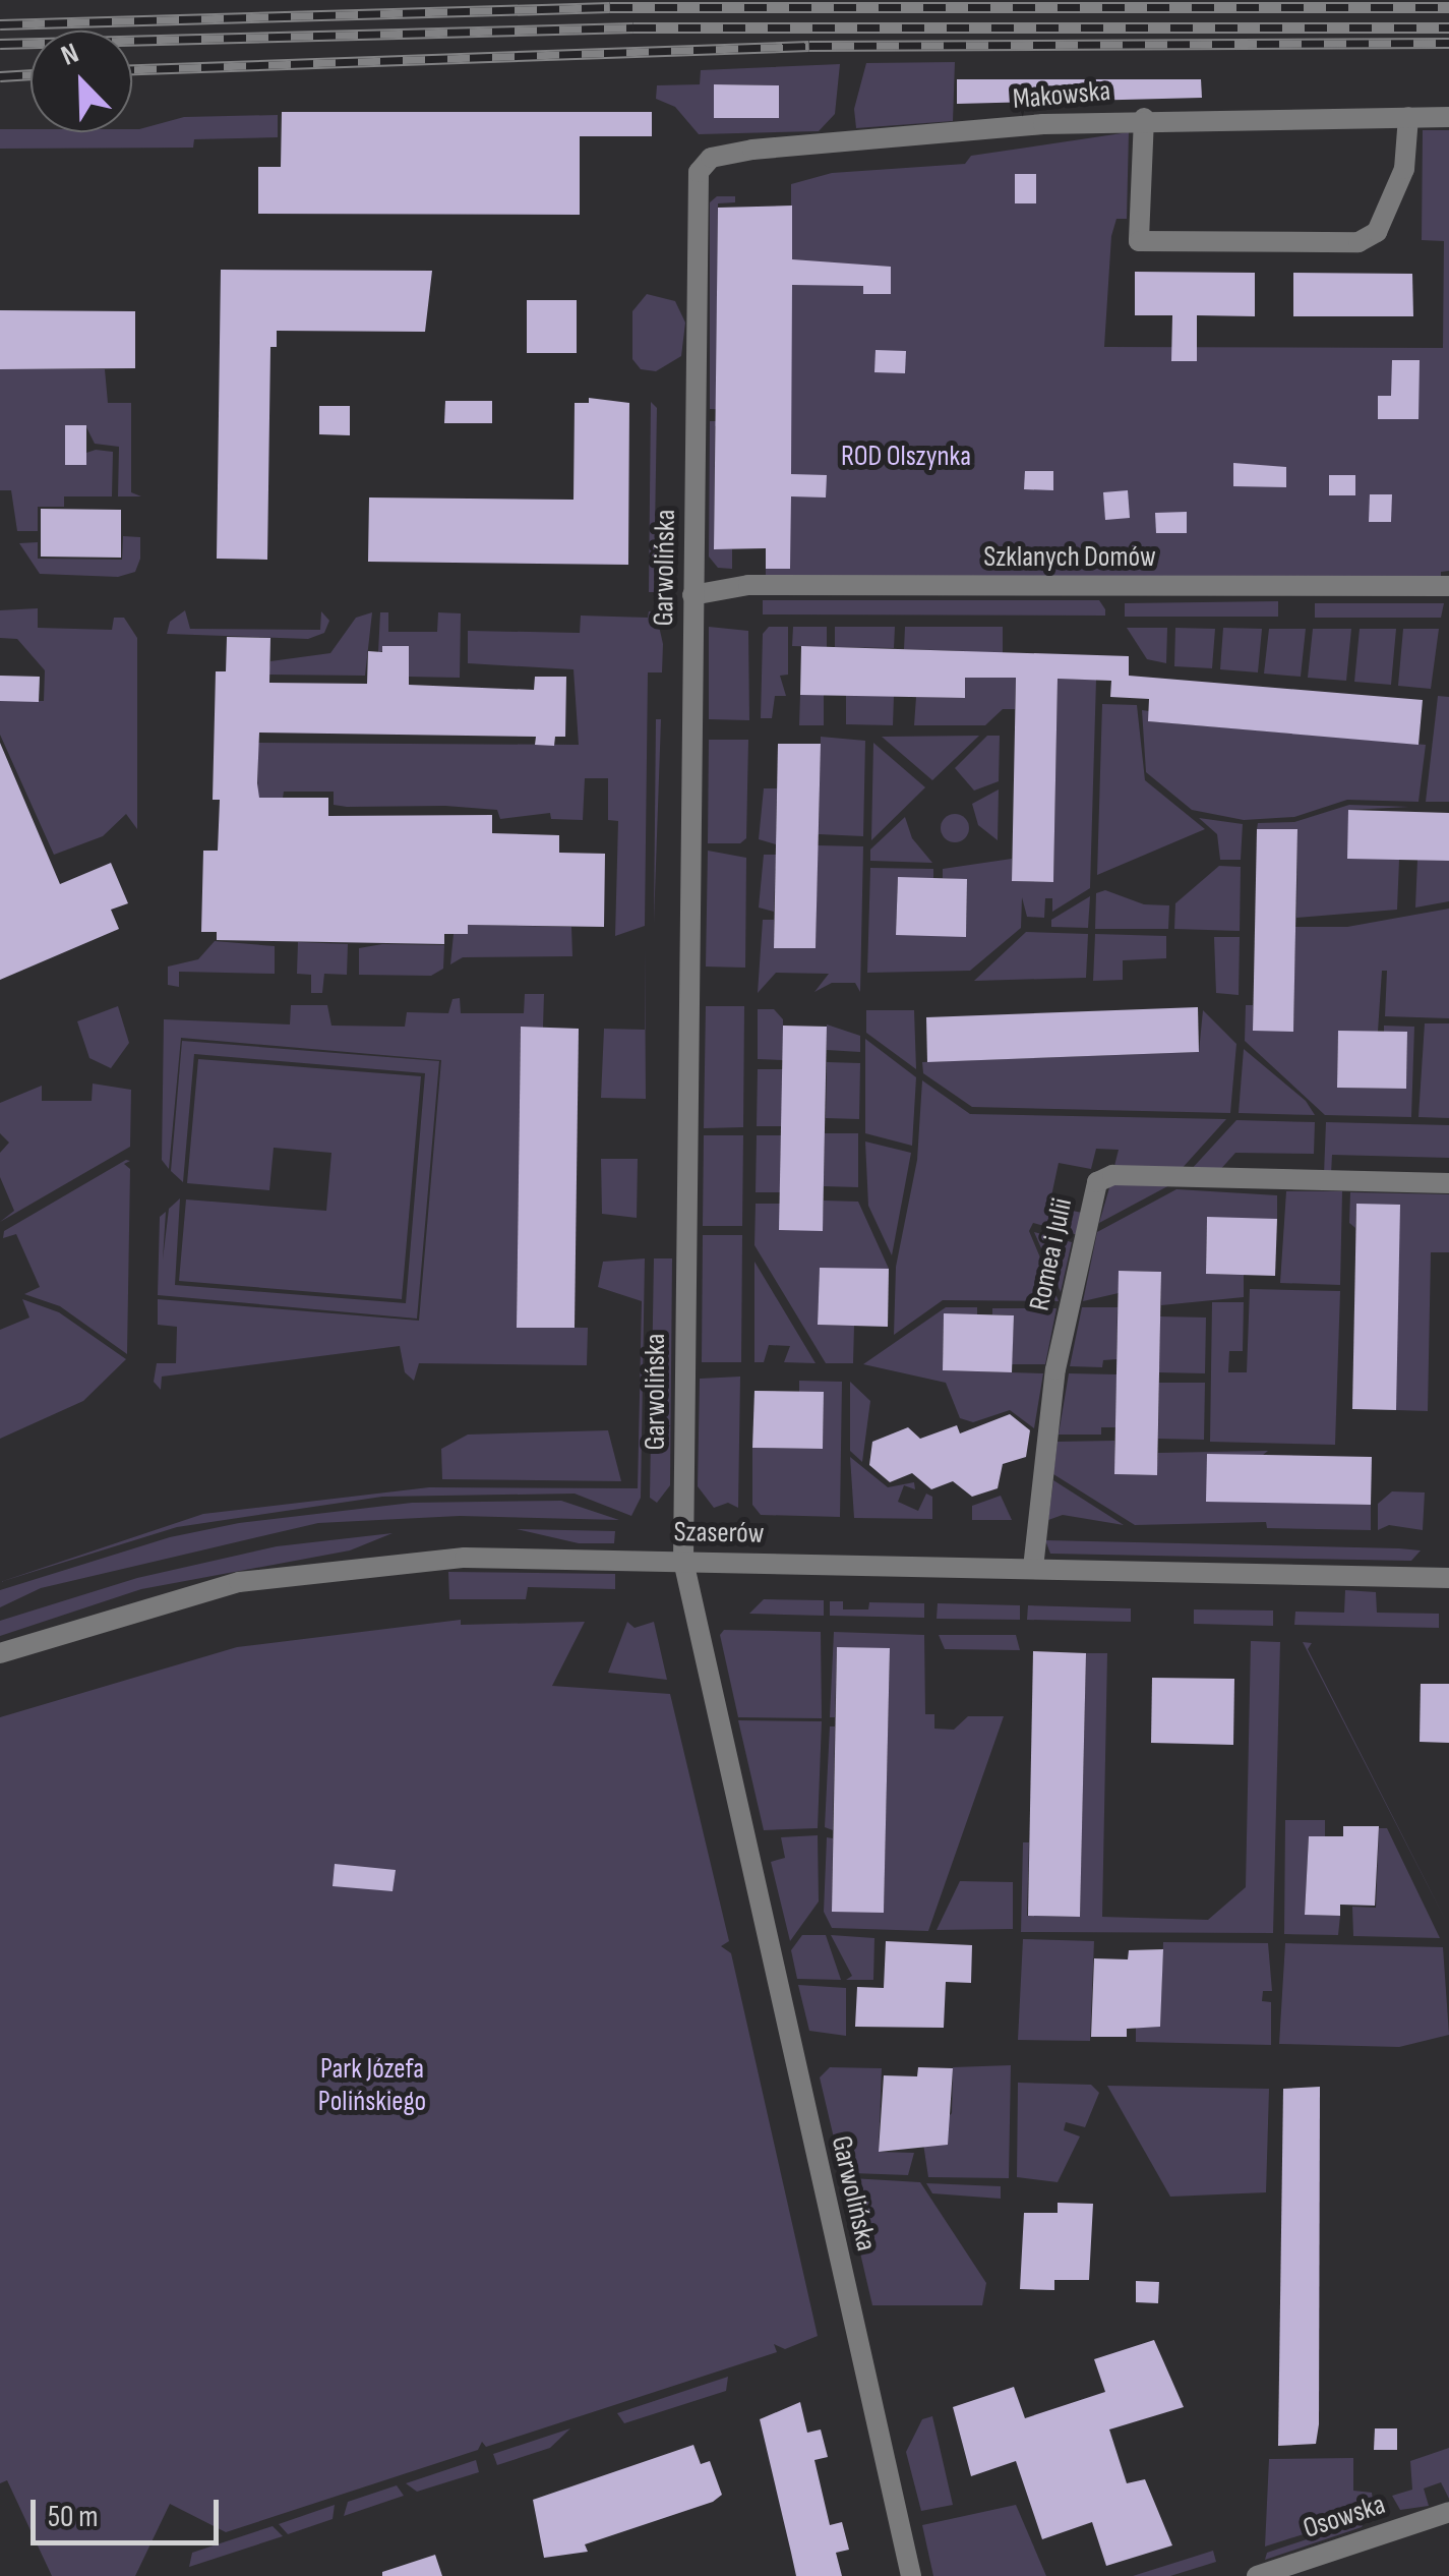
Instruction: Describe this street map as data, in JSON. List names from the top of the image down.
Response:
{
  "streets": {
    "street": [
      "Makowska",
      "Szklanych Domów",
      "Garwolińska",
      "Romea i Julii",
      "Szaserów",
      "Osowska"
    ]
  },
  "crossings": [
    ["Makowska", "Garwolińska"],
    ["Szklanych Domów", "Garwolińska"],
    ["Garwolińska", "Szaserów"],
    ["Romea i Julii", "Szaserów"]
  ],
  "parks": ["ROD Olszynka", "Park Józefa Polińskiego"],
  "scale_bar": "50 m",
  "north": "top left"
}
